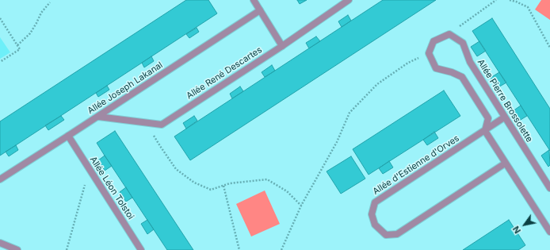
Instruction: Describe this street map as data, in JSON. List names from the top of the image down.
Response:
{
  "streets": {
    "street": [
      "Allée René Descartes",
      "Allée Joseph Lakanal",
      "Allée Pierre Brossolette",
      "Allée d'Estienne d'Orves",
      "Allée Léon Tolstoi"
    ]
  },
  "crossings": [
    ["Allée René Descartes", "Allée Joseph Lakanal"],
    ["Allée Joseph Lakanal", "Allée Léon Tolstoi"],
    ["Allée Pierre Brossolette", "Allée d'Estienne d'Orves"]
  ],
  "north": "bottom left"
}
